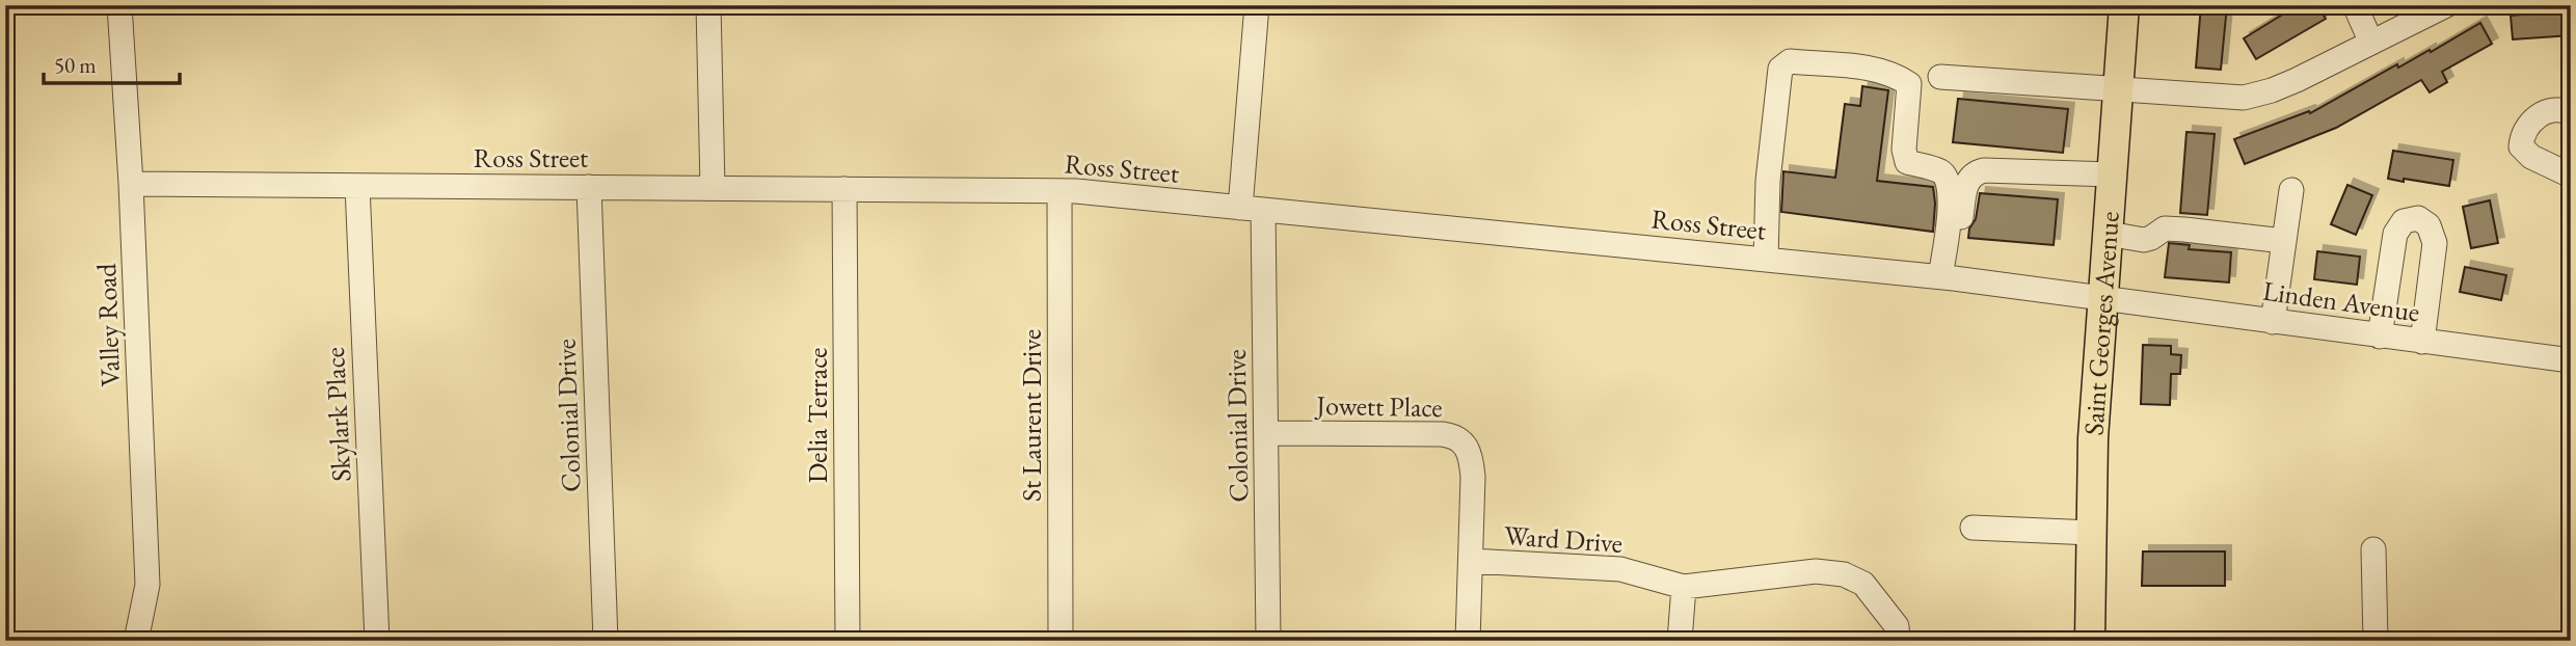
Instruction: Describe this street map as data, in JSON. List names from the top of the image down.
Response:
{
  "streets": {
    "main road": ["Saint Georges Avenue"],
    "street": [
      "Ross Street",
      "Linden Avenue",
      "Valley Road",
      "Jowett Place",
      "Skylark Place",
      "Colonial Drive",
      "Delia Terrace",
      "St Laurent Drive",
      "Ward Drive"
    ]
  },
  "crossings": [
    ["Ross Street", "Linden Avenue"],
    ["Ross Street", "Saint Georges Avenue"],
    ["Ross Street", "Valley Road"],
    ["Ross Street", "Skylark Place"],
    ["Ross Street", "Colonial Drive"],
    ["Ross Street", "Delia Terrace"],
    ["Ross Street", "St Laurent Drive"],
    ["Linden Avenue", "Saint Georges Avenue"],
    ["Jowett Place", "Colonial Drive"],
    ["Jowett Place", "Ward Drive"]
  ],
  "scale_bar": "50 m"
}
